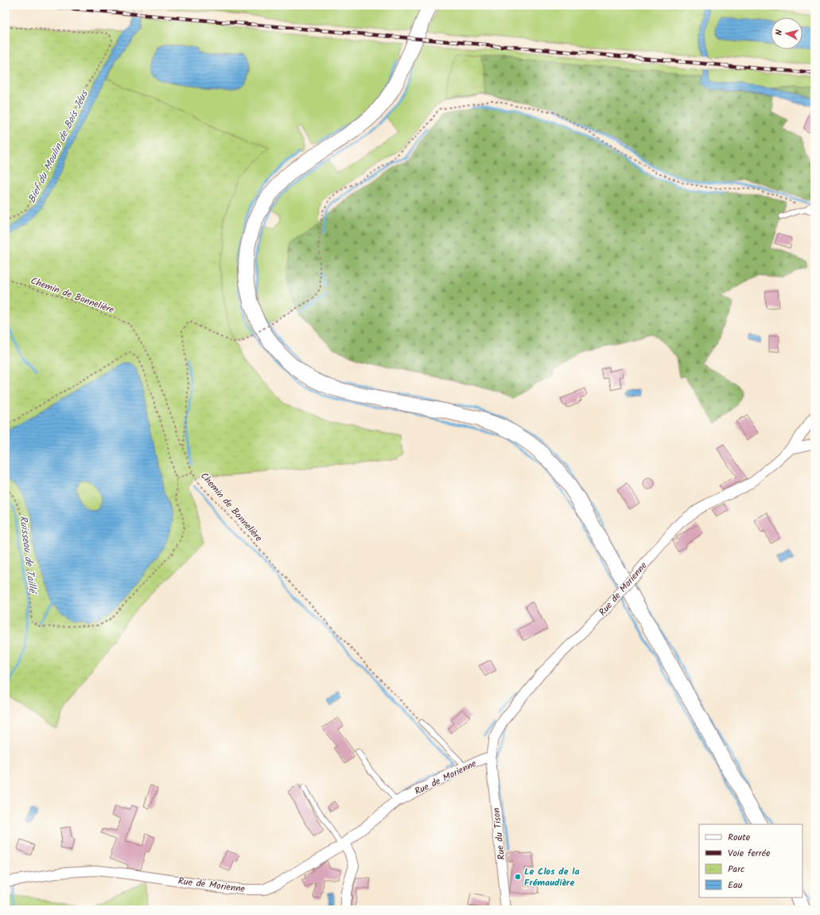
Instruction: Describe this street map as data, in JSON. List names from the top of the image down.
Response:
{
  "streets": {
    "street": ["Rue de Morienne", "Rue du Tison"],
    "path": ["Chemin de Bonnelière"]
  },
  "crossings": [
    ["Rue de Morienne", "Rue du Tison"]
  ],
  "water": ["Bief du Moulin de Bois Jéus", "Ruisseau de Taillé"],
  "places": ["Le Clos de la Frémaudière"],
  "legend": [
    "Route",
    "Voie ferrée",
    "Parc",
    "Eau"
  ],
  "north": "left"
}
